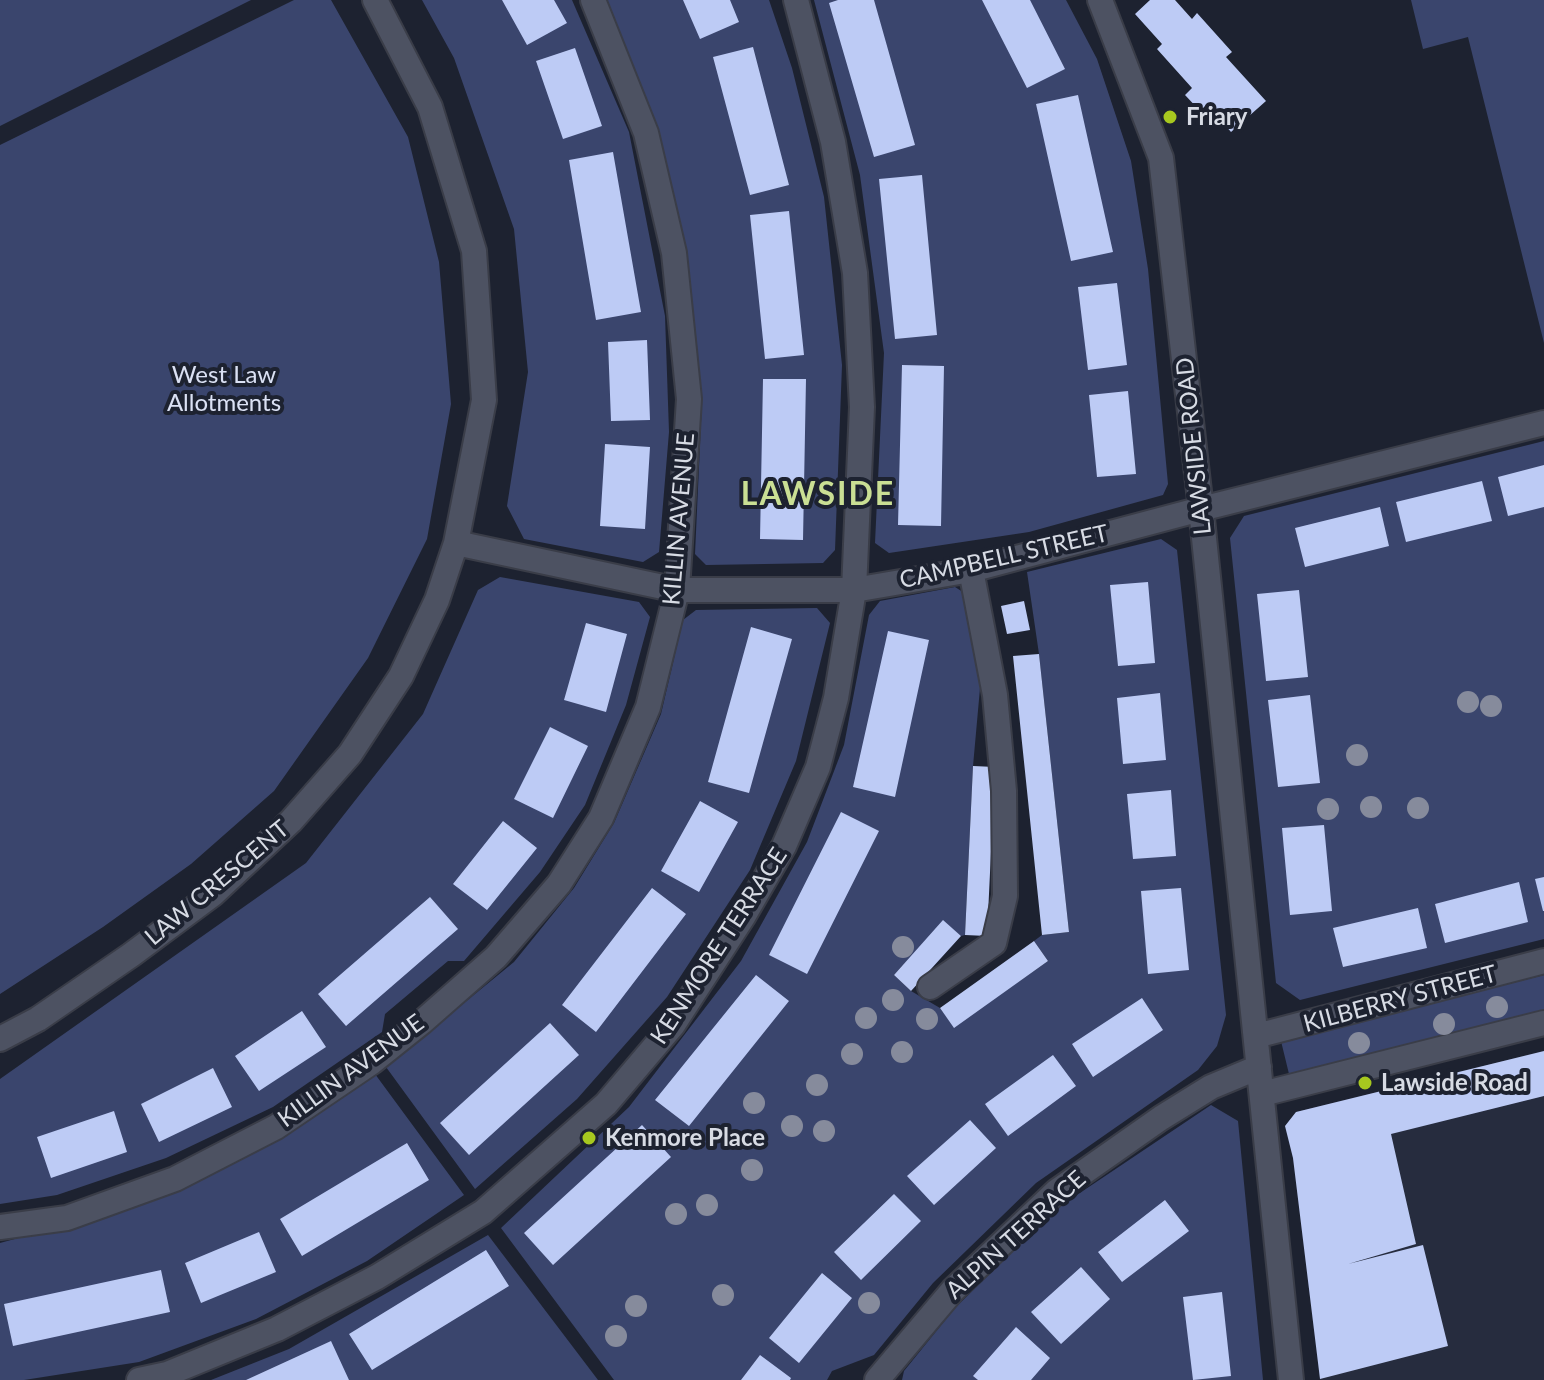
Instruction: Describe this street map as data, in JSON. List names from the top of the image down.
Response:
{
  "streets": {
    "street": [
      "LAWSIDE ROAD",
      "KILLIN AVENUE",
      "CAMPBELL STREET",
      "LAW CRESCENT",
      "KENMORE TERRACE",
      "KILBERRY STREET",
      "ALPIN TERRACE"
    ]
  },
  "crossings": [
    ["LAWSIDE ROAD", "CAMPBELL STREET"],
    ["LAWSIDE ROAD", "KILBERRY STREET"],
    ["LAWSIDE ROAD", "ALPIN TERRACE"],
    ["KILLIN AVENUE", "CAMPBELL STREET"],
    ["CAMPBELL STREET", "LAW CRESCENT"],
    ["CAMPBELL STREET", "KENMORE TERRACE"]
  ],
  "districts": ["LAWSIDE"],
  "parks": ["West Law Allotments"],
  "places": ["Friary", "Lawside Road", "Kenmore Place"]
}
